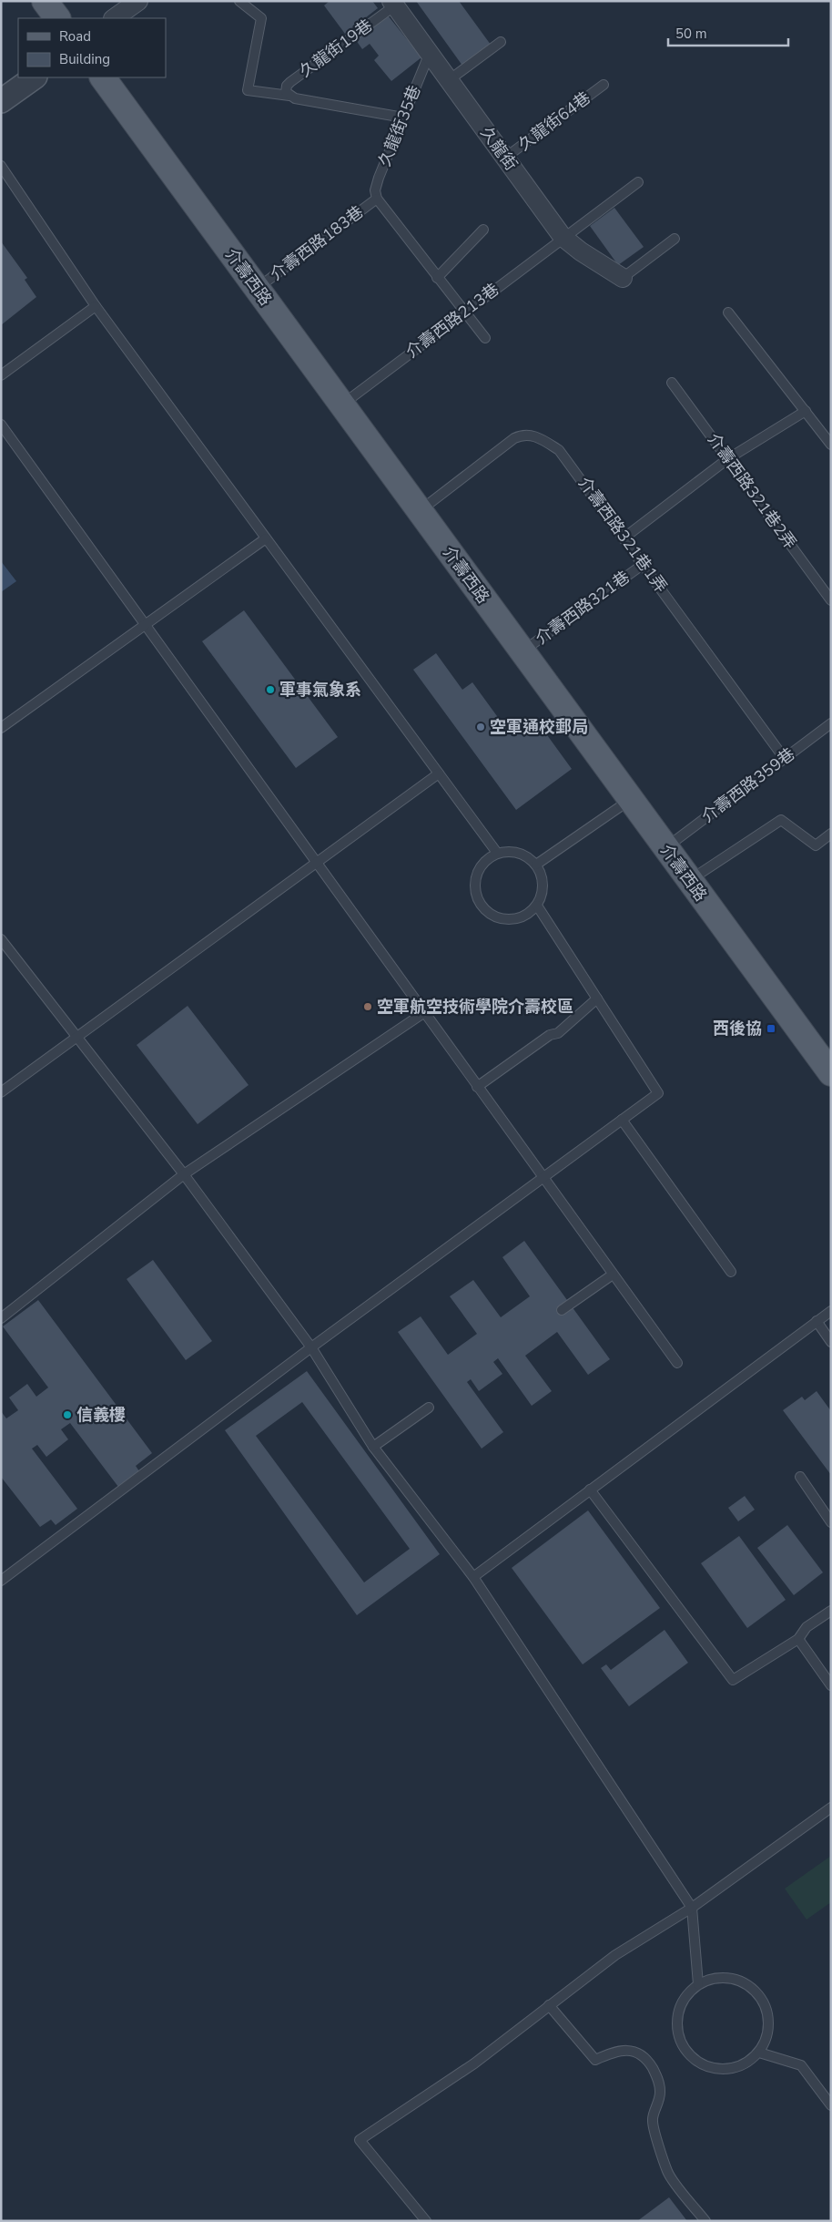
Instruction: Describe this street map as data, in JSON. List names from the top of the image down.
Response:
{
  "streets": {
    "main road": ["介壽西路"],
    "street": ["久龍街"],
    "lane": [
      "久龍街19巷",
      "久龍街64巷",
      "久龍街35巷",
      "介壽西路183巷",
      "介壽西路213巷",
      "介壽西路321巷2弄",
      "介壽西路321巷1弄",
      "介壽西路321巷",
      "介壽西路359巷"
    ]
  },
  "crossings": [
    ["久龍街19巷", "久龍街35巷"],
    ["久龍街19巷", "久龍街"],
    ["久龍街64巷", "久龍街"],
    ["久龍街35巷", "久龍街"],
    ["久龍街35巷", "介壽西路183巷"],
    ["久龍街", "介壽西路213巷"],
    ["介壽西路183巷", "介壽西路"],
    ["介壽西路", "介壽西路213巷"],
    ["介壽西路", "介壽西路321巷1弄"],
    ["介壽西路", "介壽西路321巷"],
    ["介壽西路", "介壽西路359巷"],
    ["介壽西路321巷1弄", "介壽西路321巷"],
    ["介壽西路321巷1弄", "介壽西路359巷"]
  ],
  "places": {
    "other": [
      "軍事氣象系",
      "空軍通校郵局",
      "空軍航空技術學院介壽校區",
      "信義樓"
    ],
    "transit": ["西後協"]
  },
  "legend": ["Road", "Building"],
  "scale_bar": "50 m"
}
